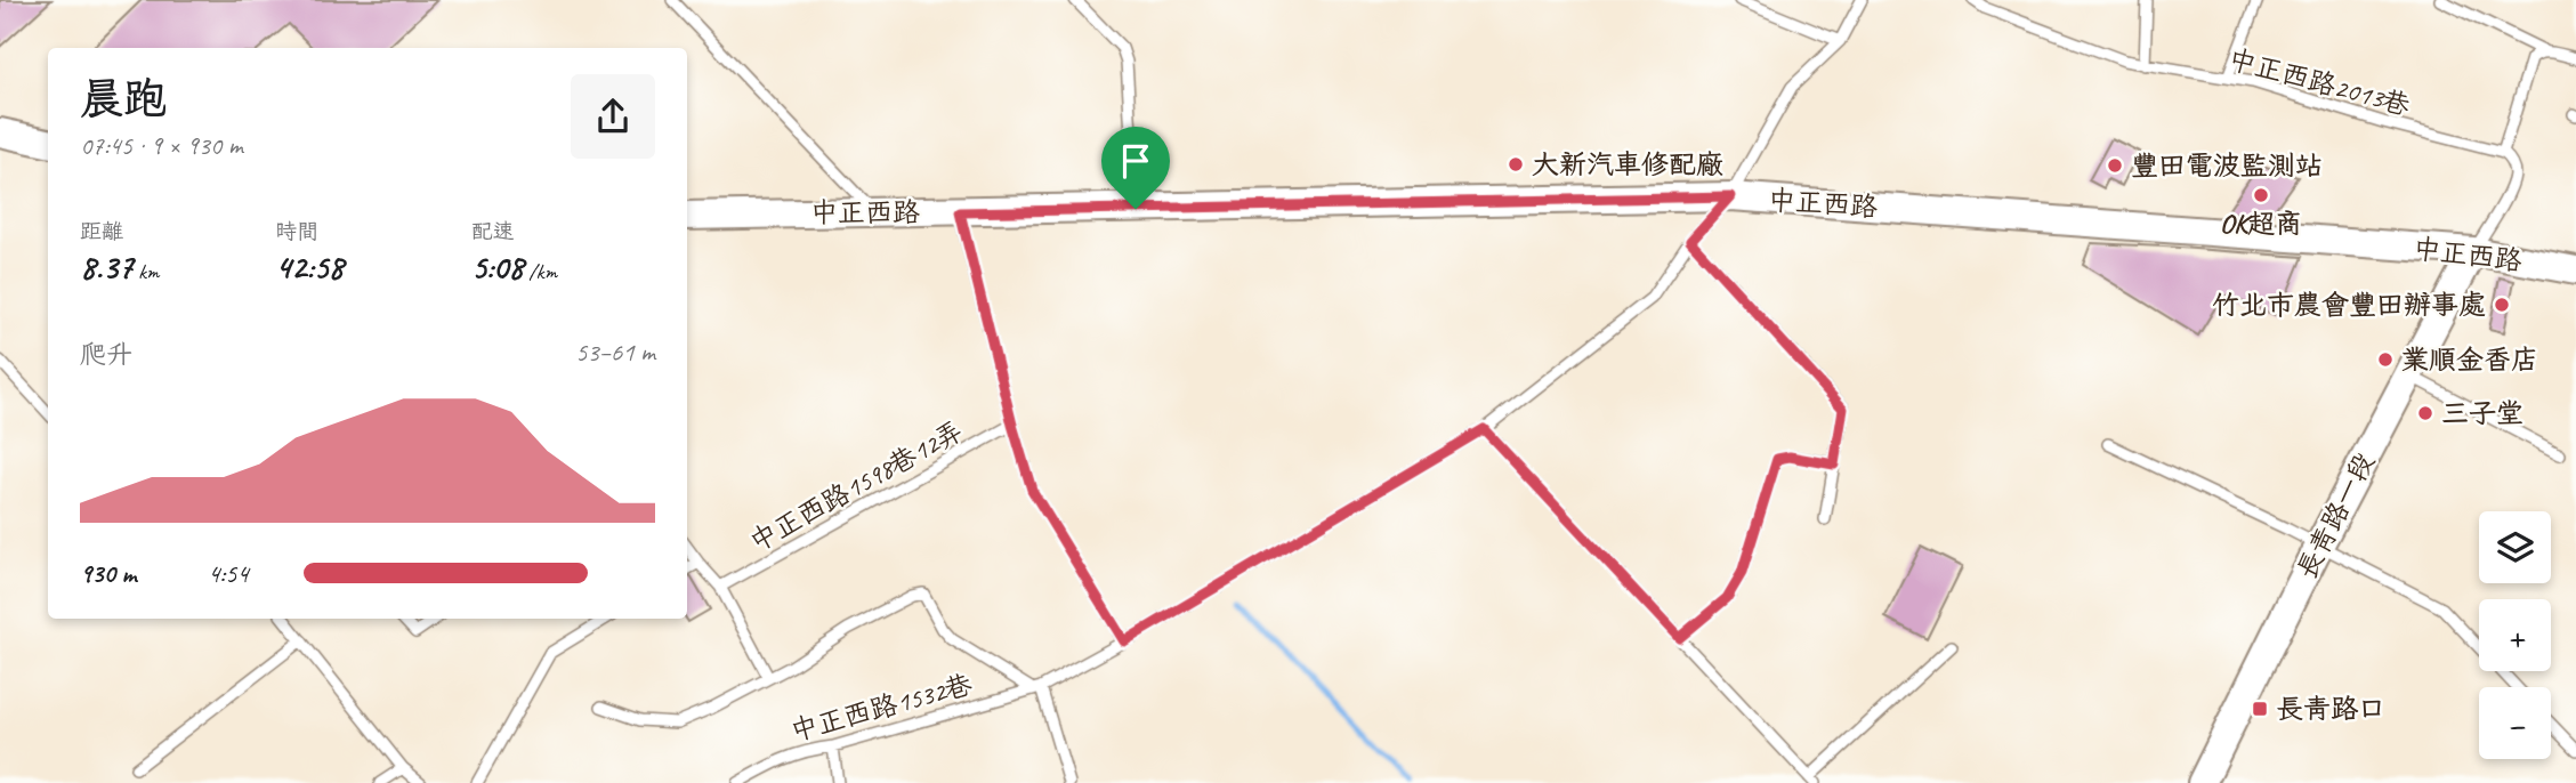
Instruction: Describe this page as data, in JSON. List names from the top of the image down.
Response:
{
  "streets": {
    "main road": ["中正西路", "長青路一段"],
    "lane": ["中正西路2013巷", "中正西路1598巷12弄", "中正西路1532巷"]
  },
  "crossings": [
    ["中正西路", "長青路一段"],
    ["中正西路", "中正西路1532巷"]
  ],
  "places": {
    "other": [
      "大新汽車修配廠",
      "豐田電波監測站",
      "OK超商",
      "竹北市農會豐田辦事處",
      "業順金香店",
      "三子堂"
    ],
    "transit": ["長青路口"]
  },
  "page": {
    "heading": ["晨跑", "07:45 · 9 × 930 m"],
    "stats": [
      ["距離", "8.37 km"],
      ["時間", "42:58"],
      ["配速", "5:08 /km"]
    ],
    "chart": ["爬升", "53–61 m"],
    "map_buttons": ["+", "−"],
    "list": [
      {
        "name": "930 m",
        "note": "4:54"
      }
    ]
  }
}
